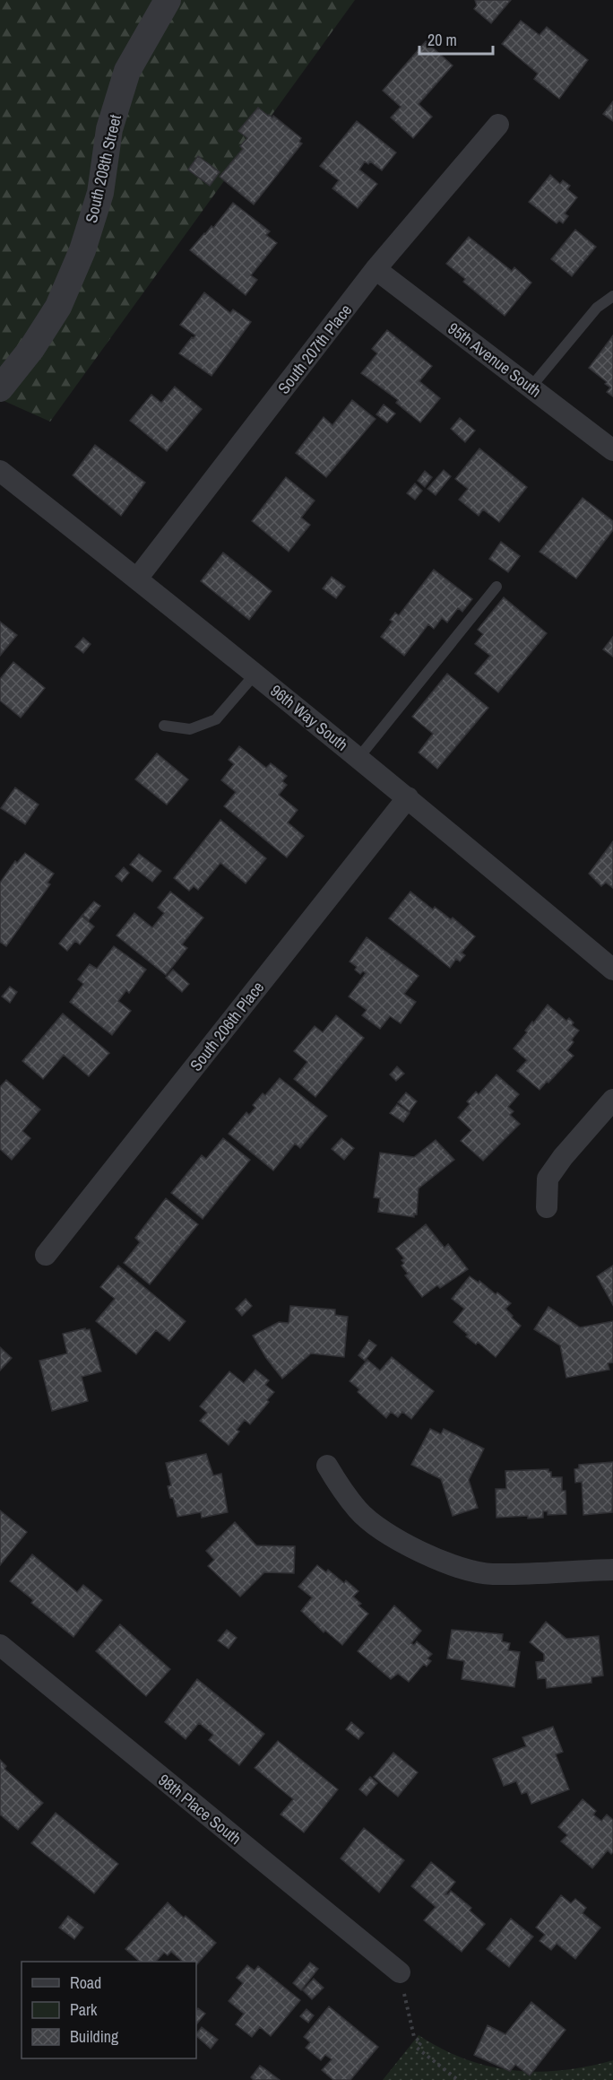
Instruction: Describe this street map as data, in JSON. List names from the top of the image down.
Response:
{
  "streets": {
    "street": [
      "South 208th Street",
      "South 207th Place",
      "95th Avenue South",
      "96th Way South",
      "South 206th Place",
      "98th Place South"
    ]
  },
  "crossings": [
    ["South 207th Place", "95th Avenue South"],
    ["South 207th Place", "96th Way South"],
    ["96th Way South", "South 206th Place"]
  ],
  "legend": ["Road", "Park", "Building"],
  "scale_bar": "20 m"
}
